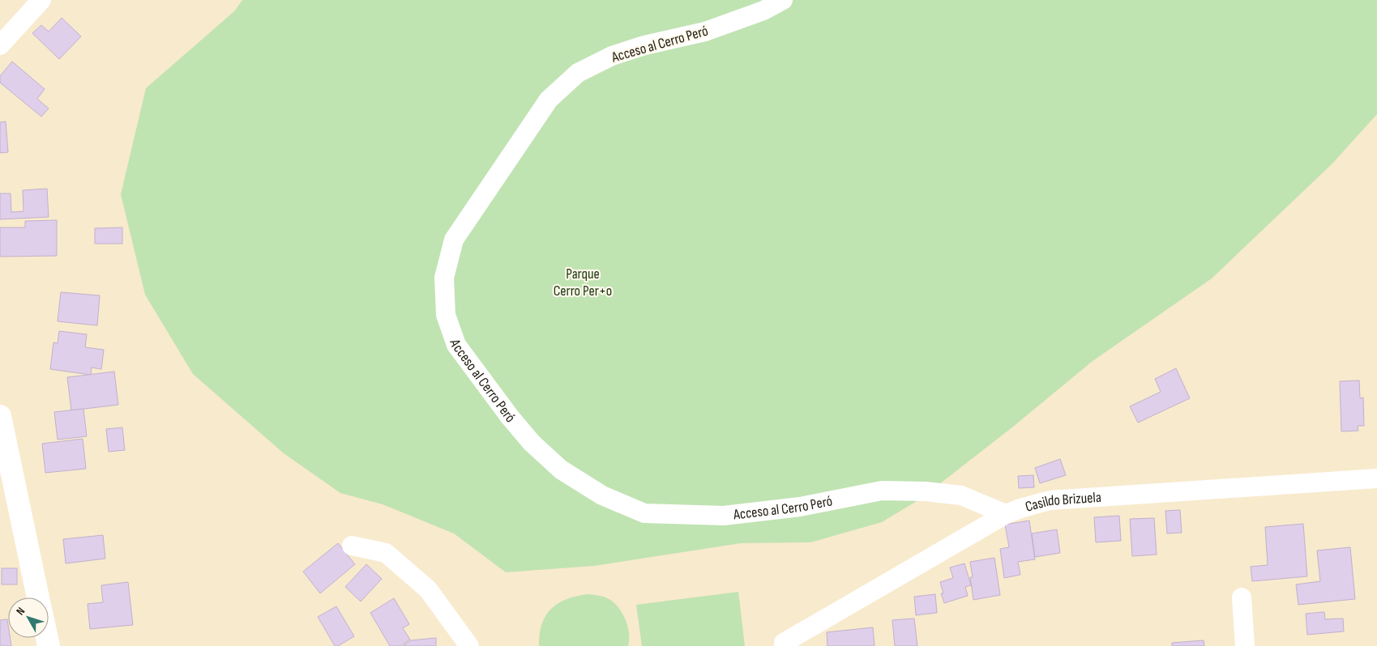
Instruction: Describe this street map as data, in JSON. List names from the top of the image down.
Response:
{
  "streets": {
    "street": ["Acceso al Cerro Peró", "Casildo Brizuela"]
  },
  "crossings": [
    ["Acceso al Cerro Peró", "Casildo Brizuela"]
  ],
  "parks": ["Parque Cerro Per+o"],
  "north": "top left"
}
